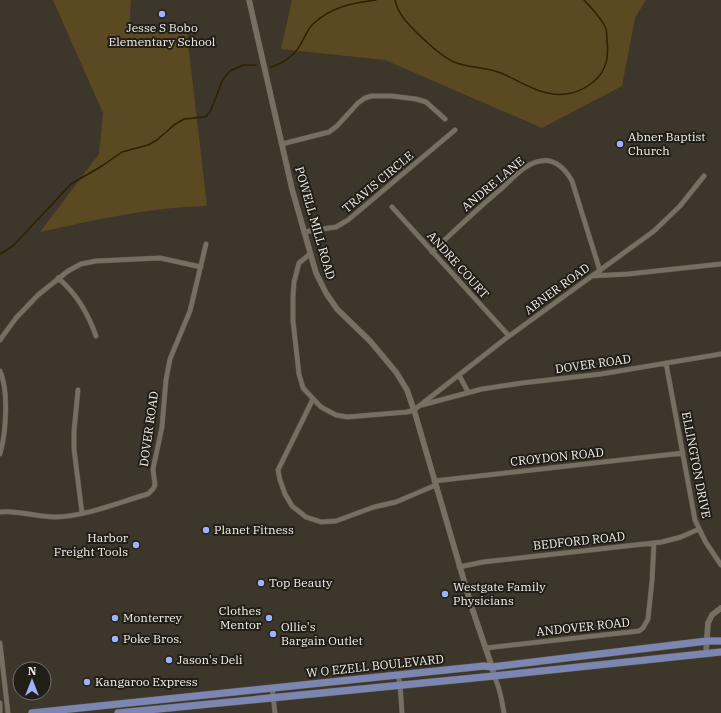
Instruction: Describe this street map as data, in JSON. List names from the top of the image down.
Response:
{
  "streets": {
    "main road": ["W O EZELL BOULEVARD"],
    "street": [
      "TRAVIS CIRCLE",
      "ANDRE LANE",
      "POWELL MILL ROAD",
      "ANDRE COURT",
      "ABNER ROAD",
      "DOVER ROAD",
      "CROYDON ROAD",
      "ELLINGTON DRIVE",
      "BEDFORD ROAD",
      "ANDOVER ROAD"
    ]
  },
  "crossings": [
    ["TRAVIS CIRCLE", "POWELL MILL ROAD"],
    ["ANDRE LANE", "ANDRE COURT"],
    ["ANDRE LANE", "ABNER ROAD"],
    ["POWELL MILL ROAD", "ABNER ROAD"],
    ["POWELL MILL ROAD", "DOVER ROAD"],
    ["POWELL MILL ROAD", "CROYDON ROAD"],
    ["POWELL MILL ROAD", "BEDFORD ROAD"],
    ["POWELL MILL ROAD", "ANDOVER ROAD"],
    ["POWELL MILL ROAD", "W O EZELL BOULEVARD"],
    ["ANDRE COURT", "ABNER ROAD"],
    ["ABNER ROAD", "DOVER ROAD"],
    ["DOVER ROAD", "CROYDON ROAD"],
    ["DOVER ROAD", "ELLINGTON DRIVE"],
    ["CROYDON ROAD", "ELLINGTON DRIVE"],
    ["ELLINGTON DRIVE", "BEDFORD ROAD"],
    ["BEDFORD ROAD", "ANDOVER ROAD"]
  ],
  "places": [
    "Jesse S Bobo Elementary School",
    "Abner Baptist Church",
    "Planet Fitness",
    "Harbor Freight Tools",
    "Top Beauty",
    "Westgate Family Physicians",
    "Monterrey",
    "Clothes Mentor",
    "Ollie's Bargain Outlet",
    "Poke Bros.",
    "Jason's Deli",
    "Kangaroo Express"
  ],
  "north": "top"
}
